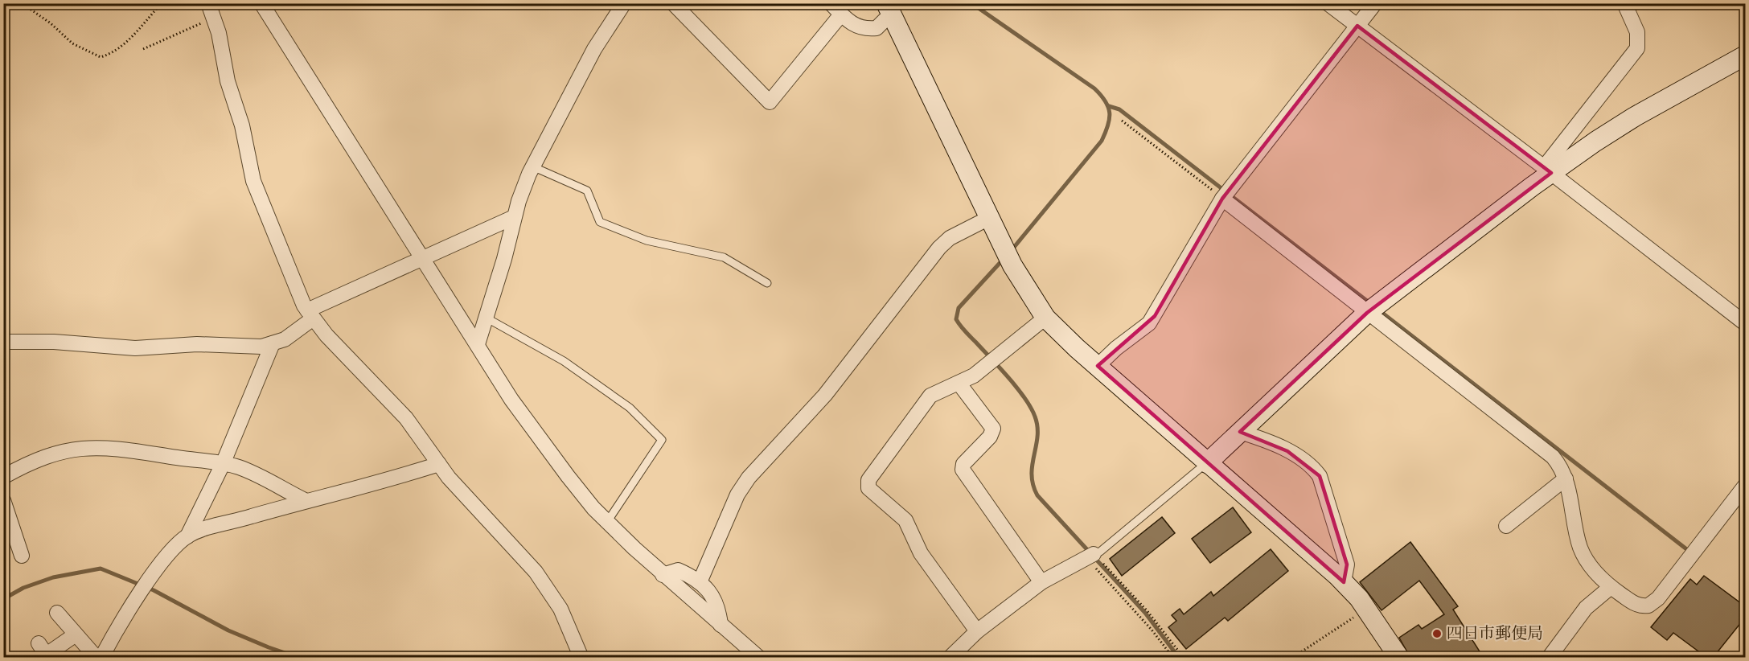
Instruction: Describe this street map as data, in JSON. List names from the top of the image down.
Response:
{
  "places": ["四日市郵便局"]
}
